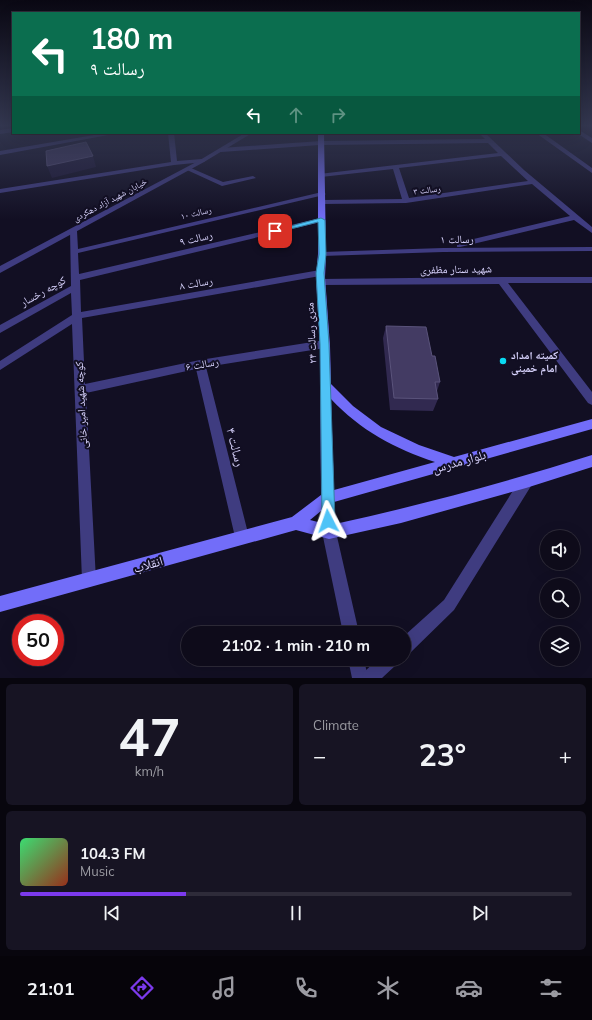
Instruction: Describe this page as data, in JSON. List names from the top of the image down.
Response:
{
  "streets": {
    "main road": ["۲۴ متری رسالت", "بلوار مدرس", "انقلاب"],
    "street": [
      "رسالت ۳",
      "خیابان شهید آزاد دهکردی",
      "رسالت ۱۰",
      "رسالت ۹",
      "رسالت ۱",
      "شهید ستار مظفری",
      "رسالت ۸",
      "کوچه رخسار",
      "رسالت ۶",
      "کوچه شهید امیر خانی",
      "رسالت ۴"
    ]
  },
  "crossings": [
    ["رسالت ۳", "رسالت ۱۰"],
    ["رسالت ۳", "۲۴ متری رسالت"],
    ["خیابان شهید آزاد دهکردی", "کوچه شهید امیر خانی"],
    ["رسالت ۱۰", "۲۴ متری رسالت"],
    ["رسالت ۱۰", "کوچه شهید امیر خانی"],
    ["رسالت ۹", "کوچه رخسار"],
    ["رسالت ۹", "۲۴ متری رسالت"],
    ["رسالت ۹", "کوچه شهید امیر خانی"],
    ["رسالت ۱", "۲۴ متری رسالت"],
    ["شهید ستار مظفری", "رسالت ۸"],
    ["شهید ستار مظفری", "۲۴ متری رسالت"],
    ["رسالت ۸", "۲۴ متری رسالت"],
    ["رسالت ۸", "کوچه شهید امیر خانی"],
    ["کوچه رخسار", "کوچه شهید امیر خانی"],
    ["۲۴ متری رسالت", "رسالت ۶"],
    ["۲۴ متری رسالت", "بلوار مدرس"],
    ["۲۴ متری رسالت", "انقلاب"],
    ["رسالت ۶", "کوچه شهید امیر خانی"],
    ["رسالت ۶", "رسالت ۴"],
    ["کوچه شهید امیر خانی", "انقلاب"],
    ["رسالت ۴", "انقلاب"],
    ["بلوار مدرس", "انقلاب"]
  ],
  "places": ["کمیته امداد امام خمینی"],
  "page": {
    "turn": ["180 m", "رسالت ۹"],
    "limit": "50",
    "trip": "21:02 · 1 min · 210 m",
    "tile": [
      ["47", "km/h"],
      "Climate"
    ],
    "heat": ["−", "23°", "+"],
    "song": ["104.3 FM", "Music"],
    "tabs": "21:01"
  }
}
